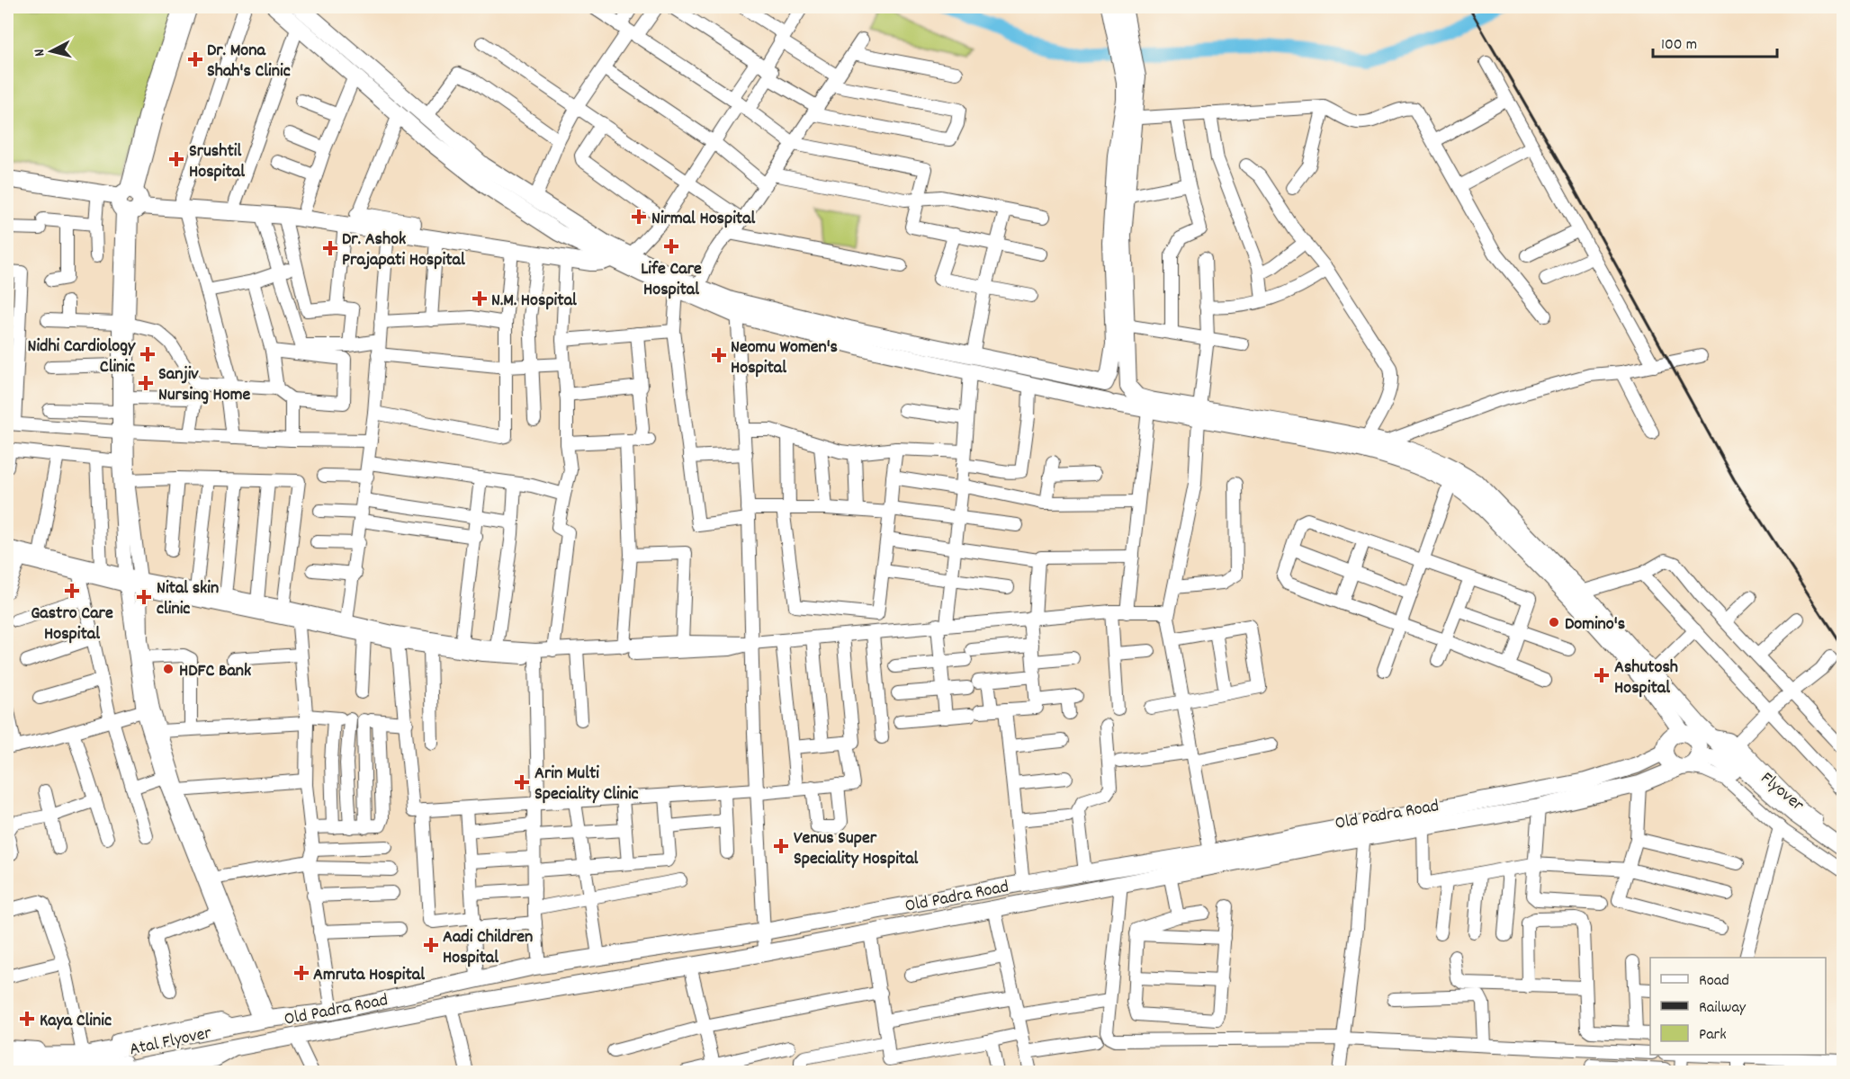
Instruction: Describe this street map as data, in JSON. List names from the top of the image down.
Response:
{
  "streets": {
    "main road": ["Flyover", "Old Padra Road", "Atal Flyover"]
  },
  "crossings": [
    ["Flyover", "Old Padra Road"],
    ["Old Padra Road", "Atal Flyover"]
  ],
  "places": {
    "health": [
      "Dr. Mona Shah's Clinic",
      "Srushtil Hospital",
      "Nirmal Hospital",
      "Life Care Hospital",
      "Dr. Ashok Prajapati Hospital",
      "N.M. Hospital",
      "Nidhi Cardiology Clinic",
      "Neomu Women's Hospital",
      "Sanjiv Nursing Home",
      "Gastro Care Hospital",
      "Nital skin clinic",
      "Ashutosh Hospital",
      "Arin Multi Speciality Clinic",
      "Venus Super Speciality Hospital",
      "Aadi Children Hospital",
      "Amruta Hospital",
      "Kaya Clinic"
    ],
    "other": ["Domino's", "HDFC Bank"]
  },
  "legend": ["Road", "Railway", "Park"],
  "scale_bar": "100 m",
  "north": "left"
}
